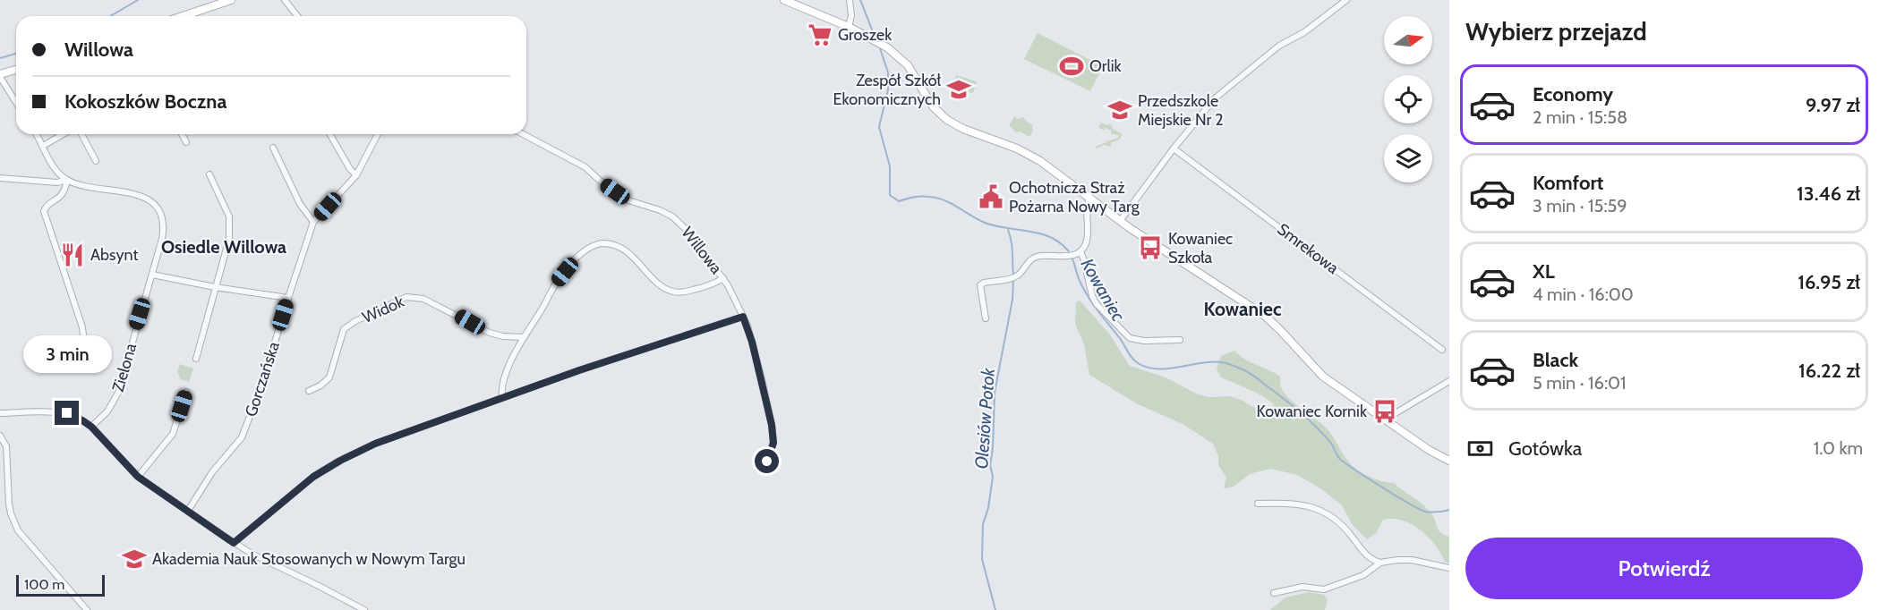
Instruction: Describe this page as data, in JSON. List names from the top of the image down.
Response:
{
  "streets": {
    "street": [
      "Smrekowa",
      "Willowa",
      "Widok",
      "Zielona",
      "Gorczańska"
    ]
  },
  "districts": ["Osiedle Willowa", "Kowaniec"],
  "water": ["Kowaniec", "Olesiów Potok"],
  "places": {
    "supermarket": ["Groszek"],
    "sports": ["Orlik"],
    "school or university": ["Zespół Szkół Ekonomicznych", "Przedszkole Miejskie Nr 2", "Akademia Nauk Stosowanych w Nowym Targu"],
    "public building": ["Ochotnicza Straż Pożarna Nowy Targ"],
    "bus stop": ["Kowaniec Szkoła", "Kowaniec Kornik"],
    "restaurant": ["Absynt"]
  },
  "scale_bar": "100 m",
  "north": "right",
  "page": {
    "heading": "Wybierz przejazd",
    "banner": ["Willowa", "Kokoszków Boczna"],
    "list": [
      {
        "name": "Economy",
        "note": "2 min · 15:58",
        "value": "9.97 zł"
      },
      {
        "name": "Komfort",
        "note": "3 min · 15:59",
        "value": "13.46 zł"
      },
      {
        "name": "XL",
        "note": "4 min · 16:00",
        "value": "16.95 zł"
      },
      {
        "name": "Black",
        "note": "5 min · 16:01",
        "value": "16.22 zł"
      }
    ],
    "bubble": "3 min",
    "pay": ["Gotówka", "1.0 km"],
    "buttons": "Potwierdź",
    "scale": "100 m"
  }
}
